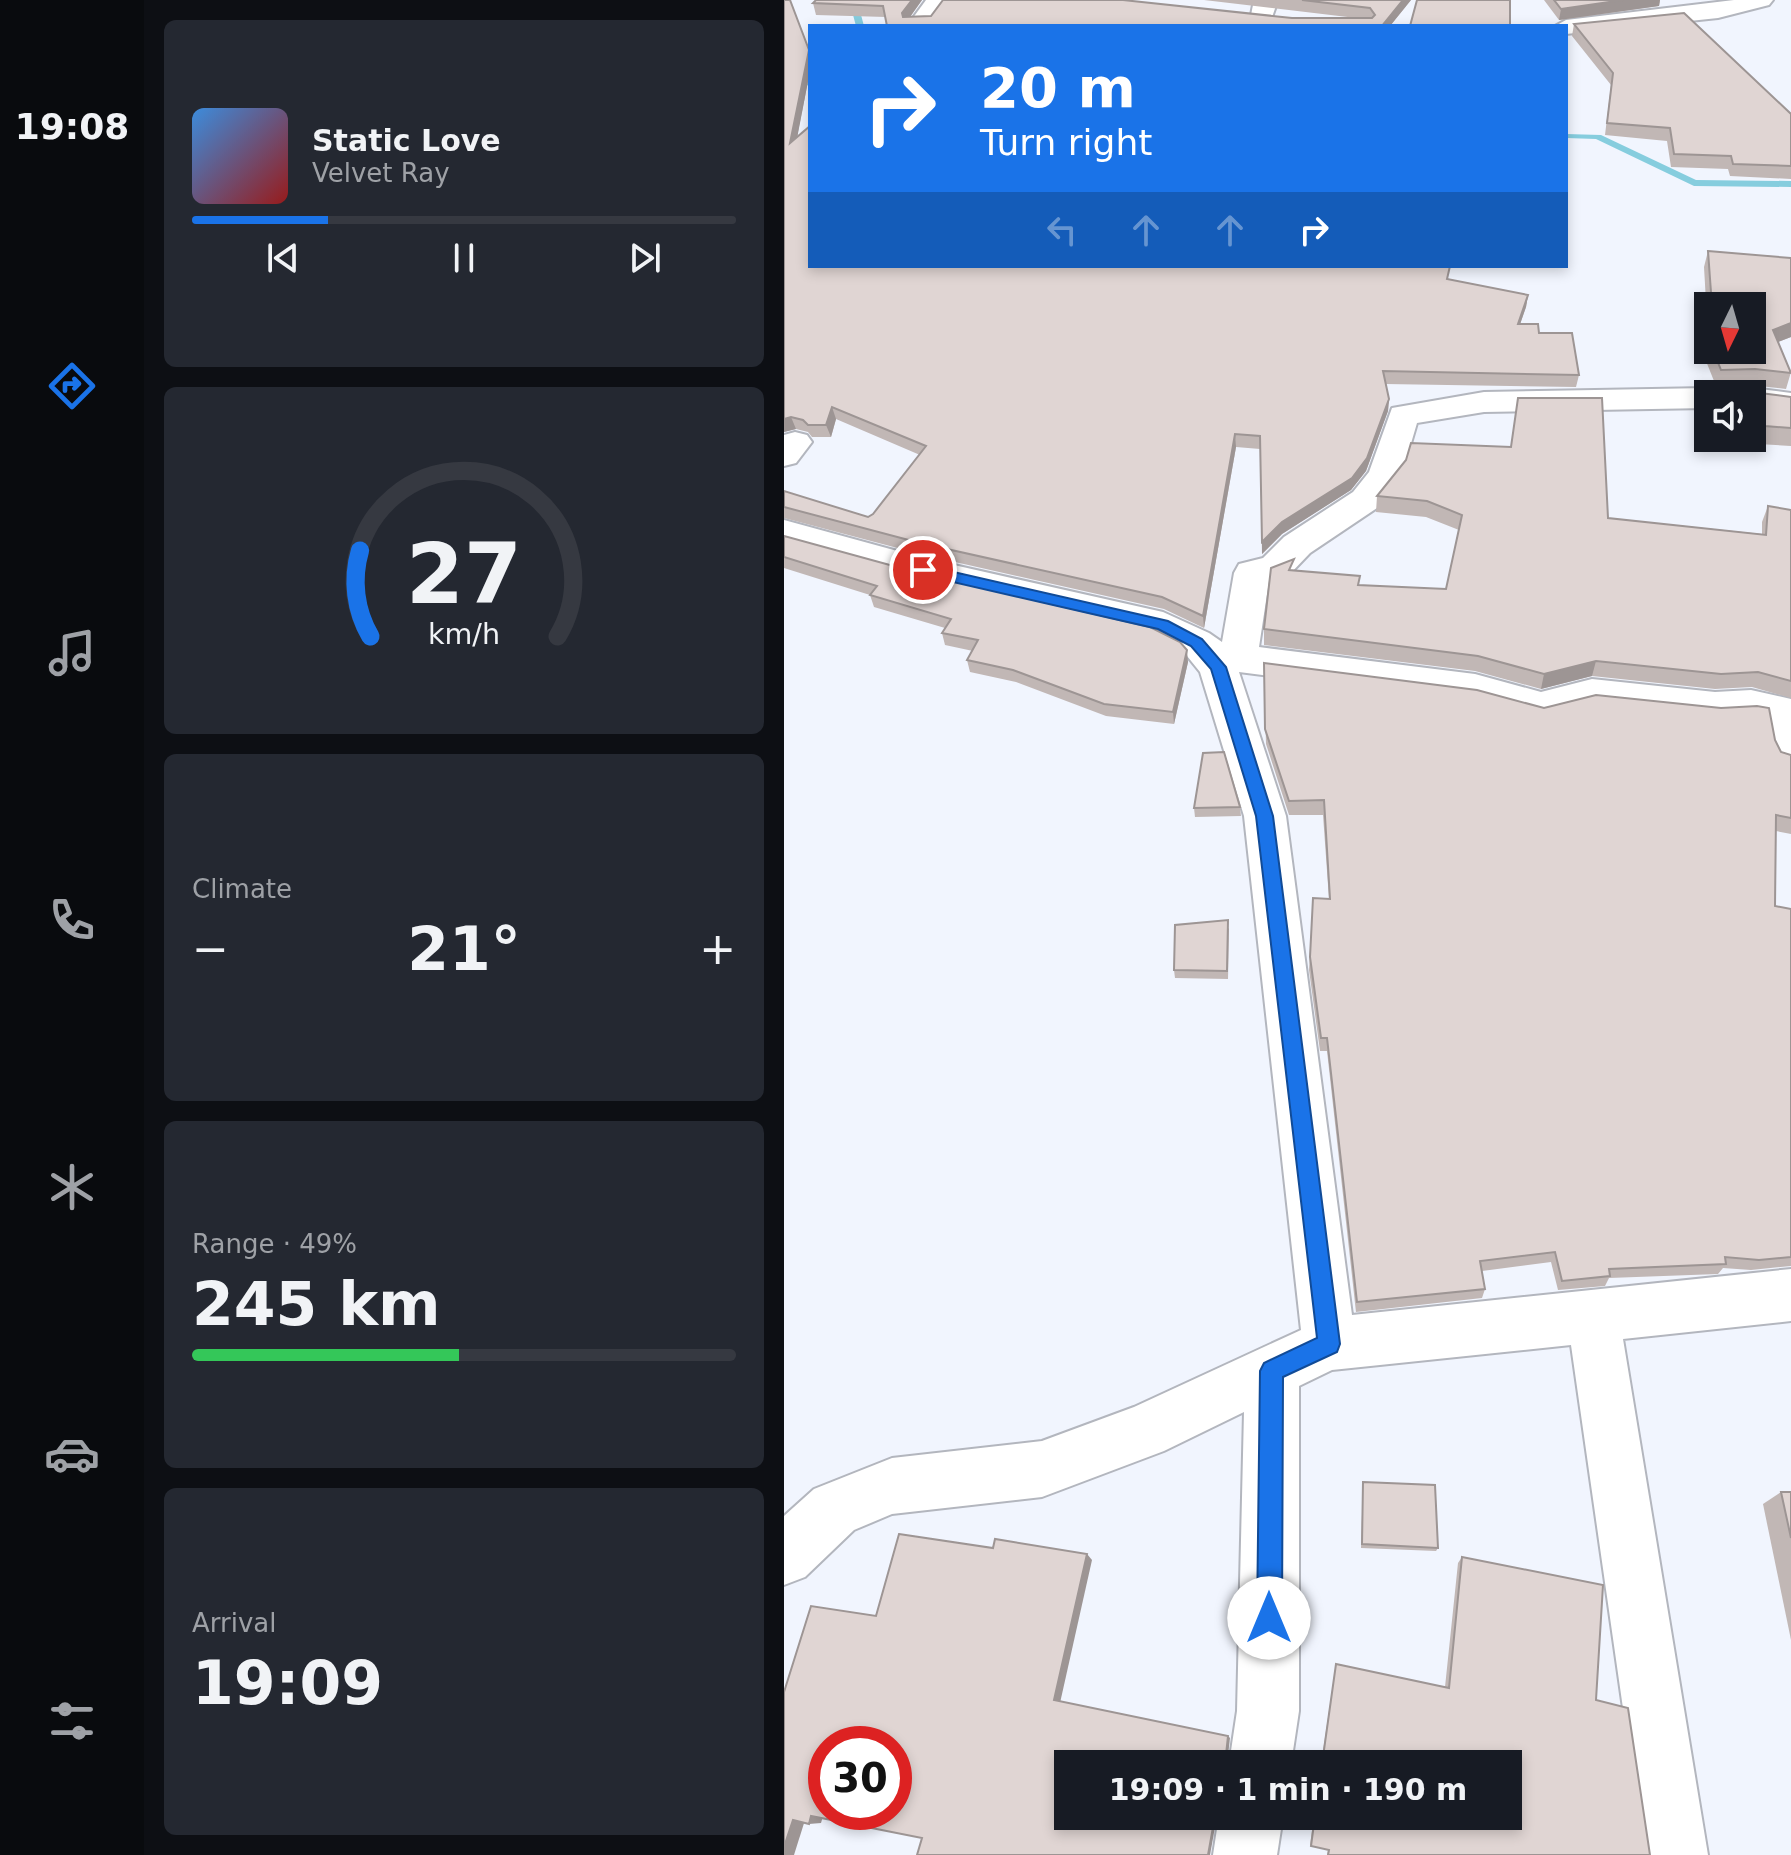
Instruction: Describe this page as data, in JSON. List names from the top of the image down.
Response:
{
  "north": "bottom",
  "page": {
    "tabs": "19:08",
    "turn": ["20 m", "Turn right"],
    "song": ["Static Love", "Velvet Ray"],
    "tile": [
      "Climate",
      ["Range · 49%", "245 km"],
      ["Arrival", "19:09"]
    ],
    "heat": ["−", "21°", "+"],
    "limit": "30",
    "trip": "19:09 · 1 min · 190 m",
    "gauge": ["27", "km/h"]
  }
}
